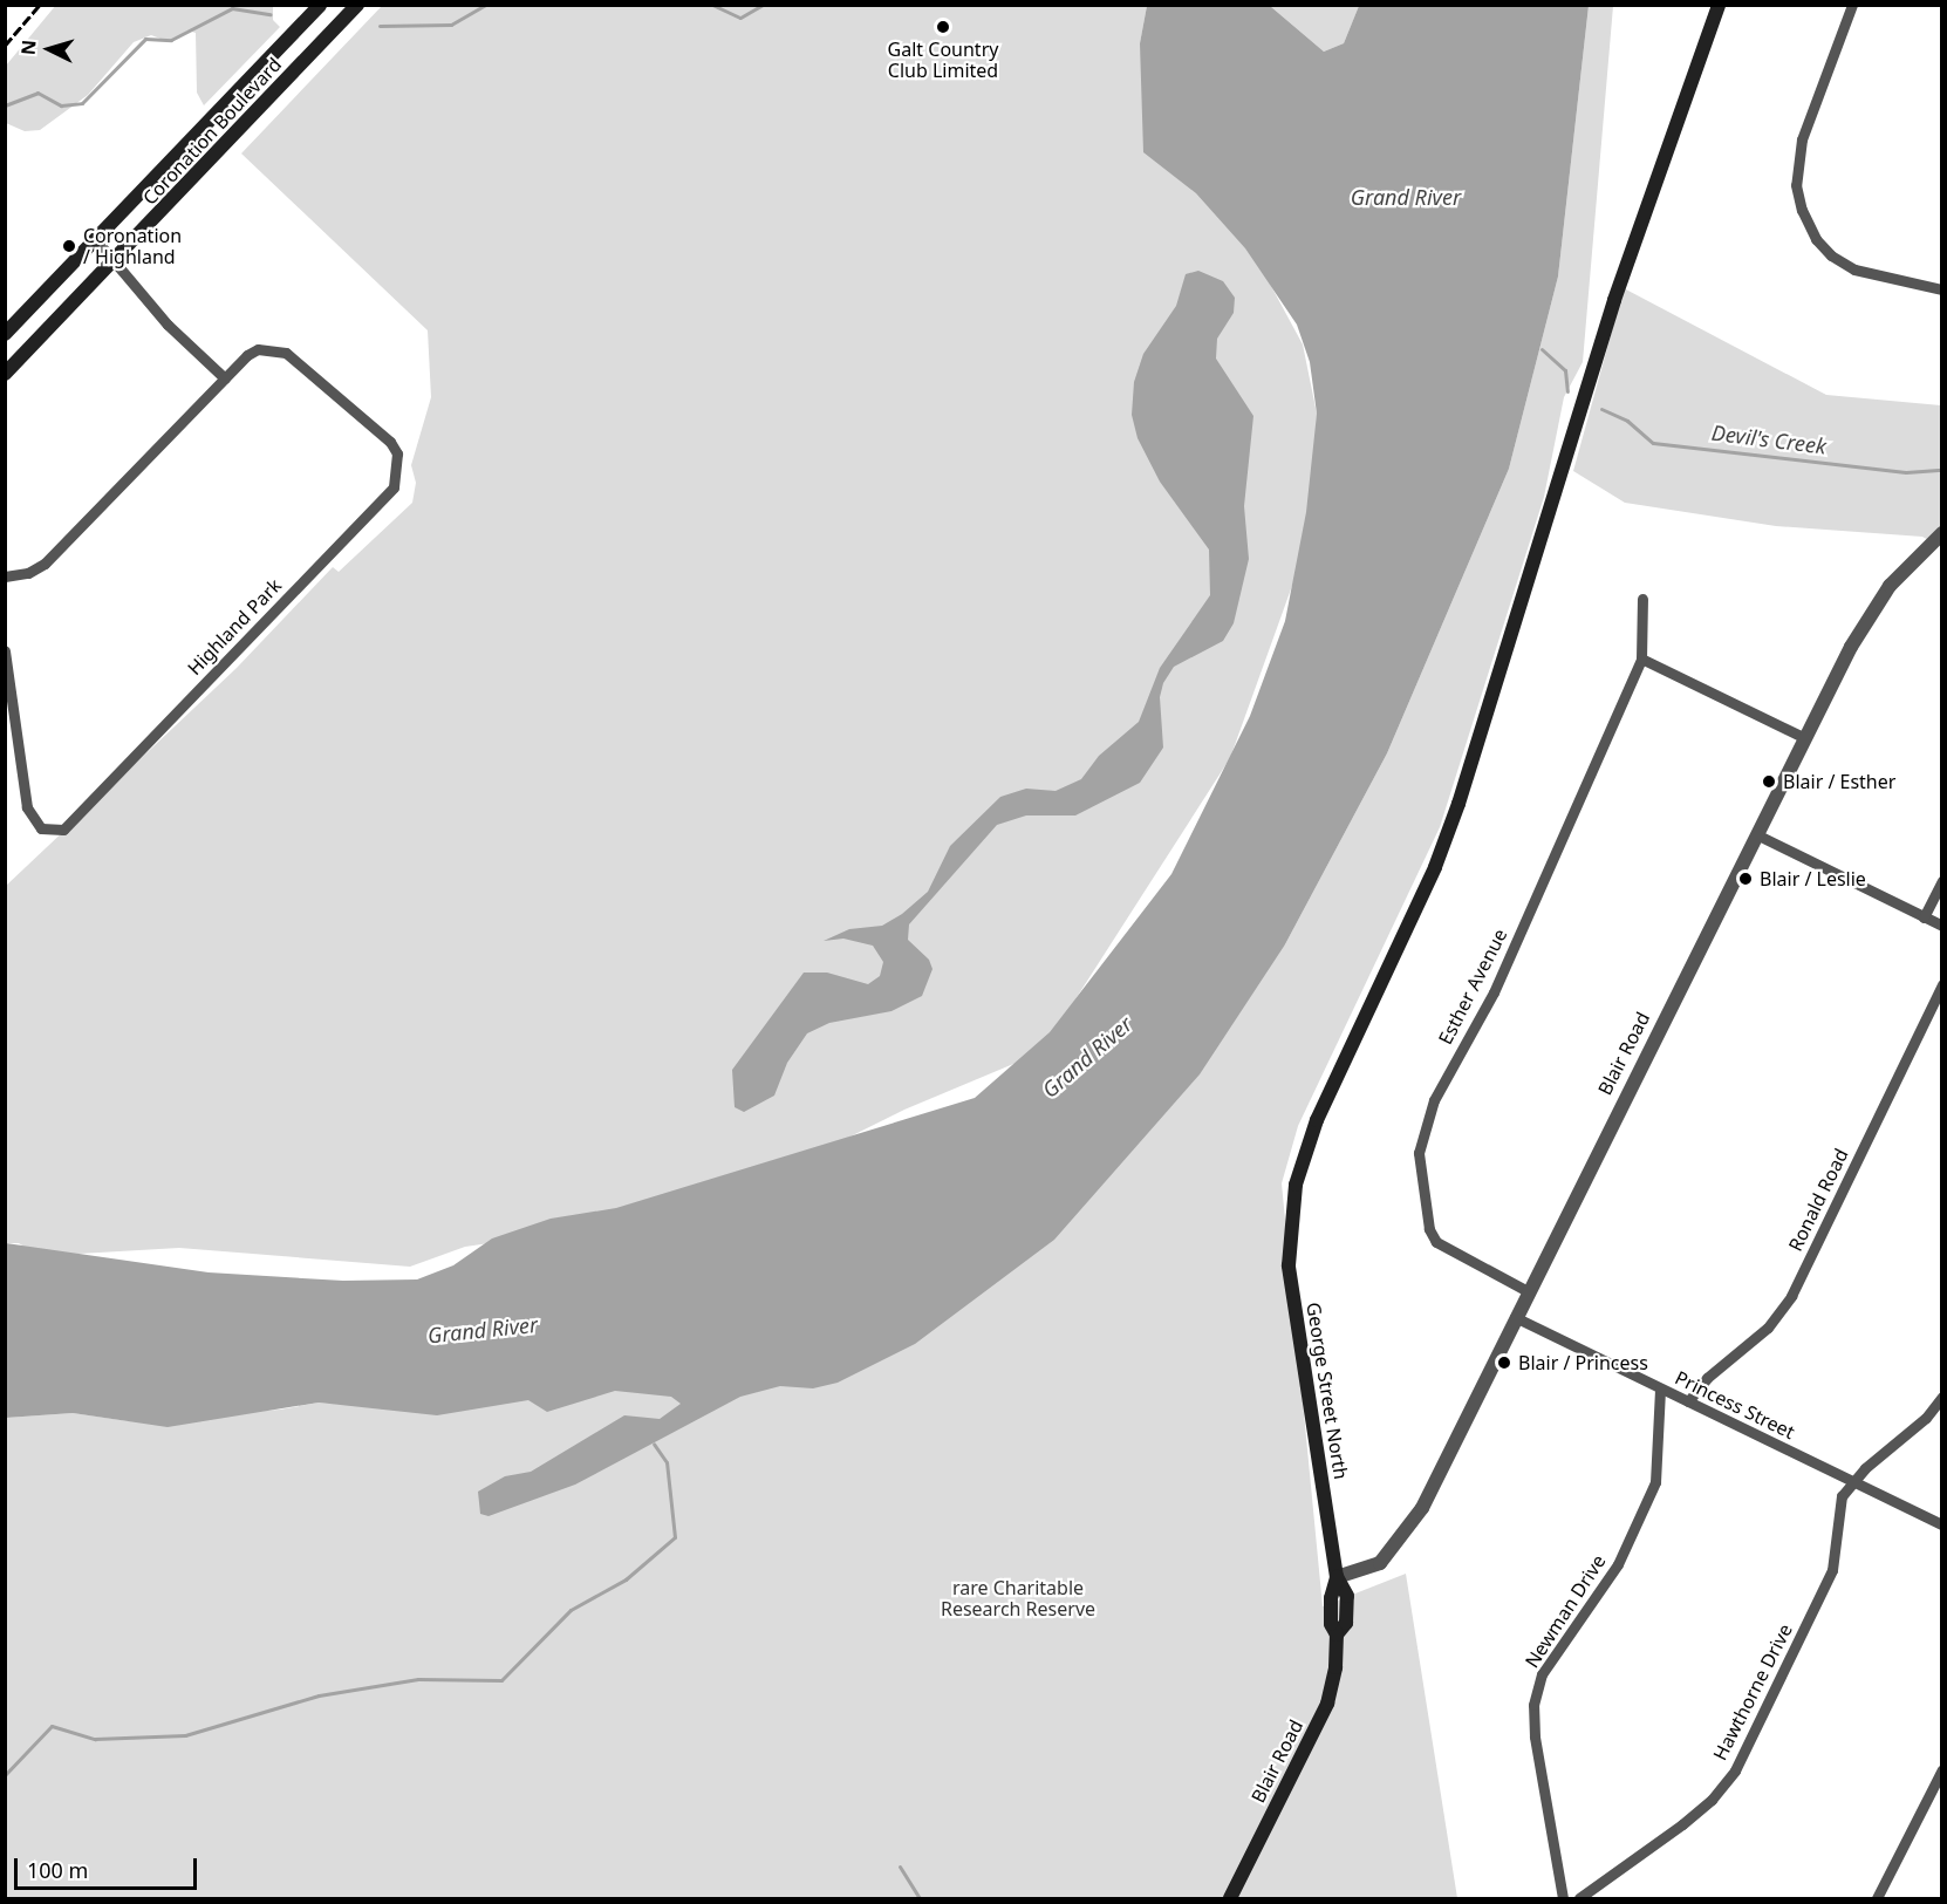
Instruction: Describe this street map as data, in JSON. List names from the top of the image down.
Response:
{
  "streets": {
    "main road": ["Coronation Boulevard", "Blair Road", "George Street North"],
    "street": [
      "Highland Park",
      "Esther Avenue",
      "Ronald Road",
      "Princess Street",
      "Newman Drive",
      "Hawthorne Drive"
    ]
  },
  "crossings": [
    ["Esther Avenue", "Blair Road"],
    ["Blair Road", "George Street North"],
    ["Blair Road", "Princess Street"],
    ["Ronald Road", "Princess Street"],
    ["Princess Street", "Newman Drive"],
    ["Princess Street", "Hawthorne Drive"]
  ],
  "water": ["Grand River", "Devil's Creek"],
  "parks": ["rare Charitable Research Reserve"],
  "places": [
    "Galt Country Club Limited",
    "Coronation / Highland",
    "Blair / Esther",
    "Blair / Leslie",
    "Blair / Princess"
  ],
  "scale_bar": "100 m",
  "north": "left"
}
